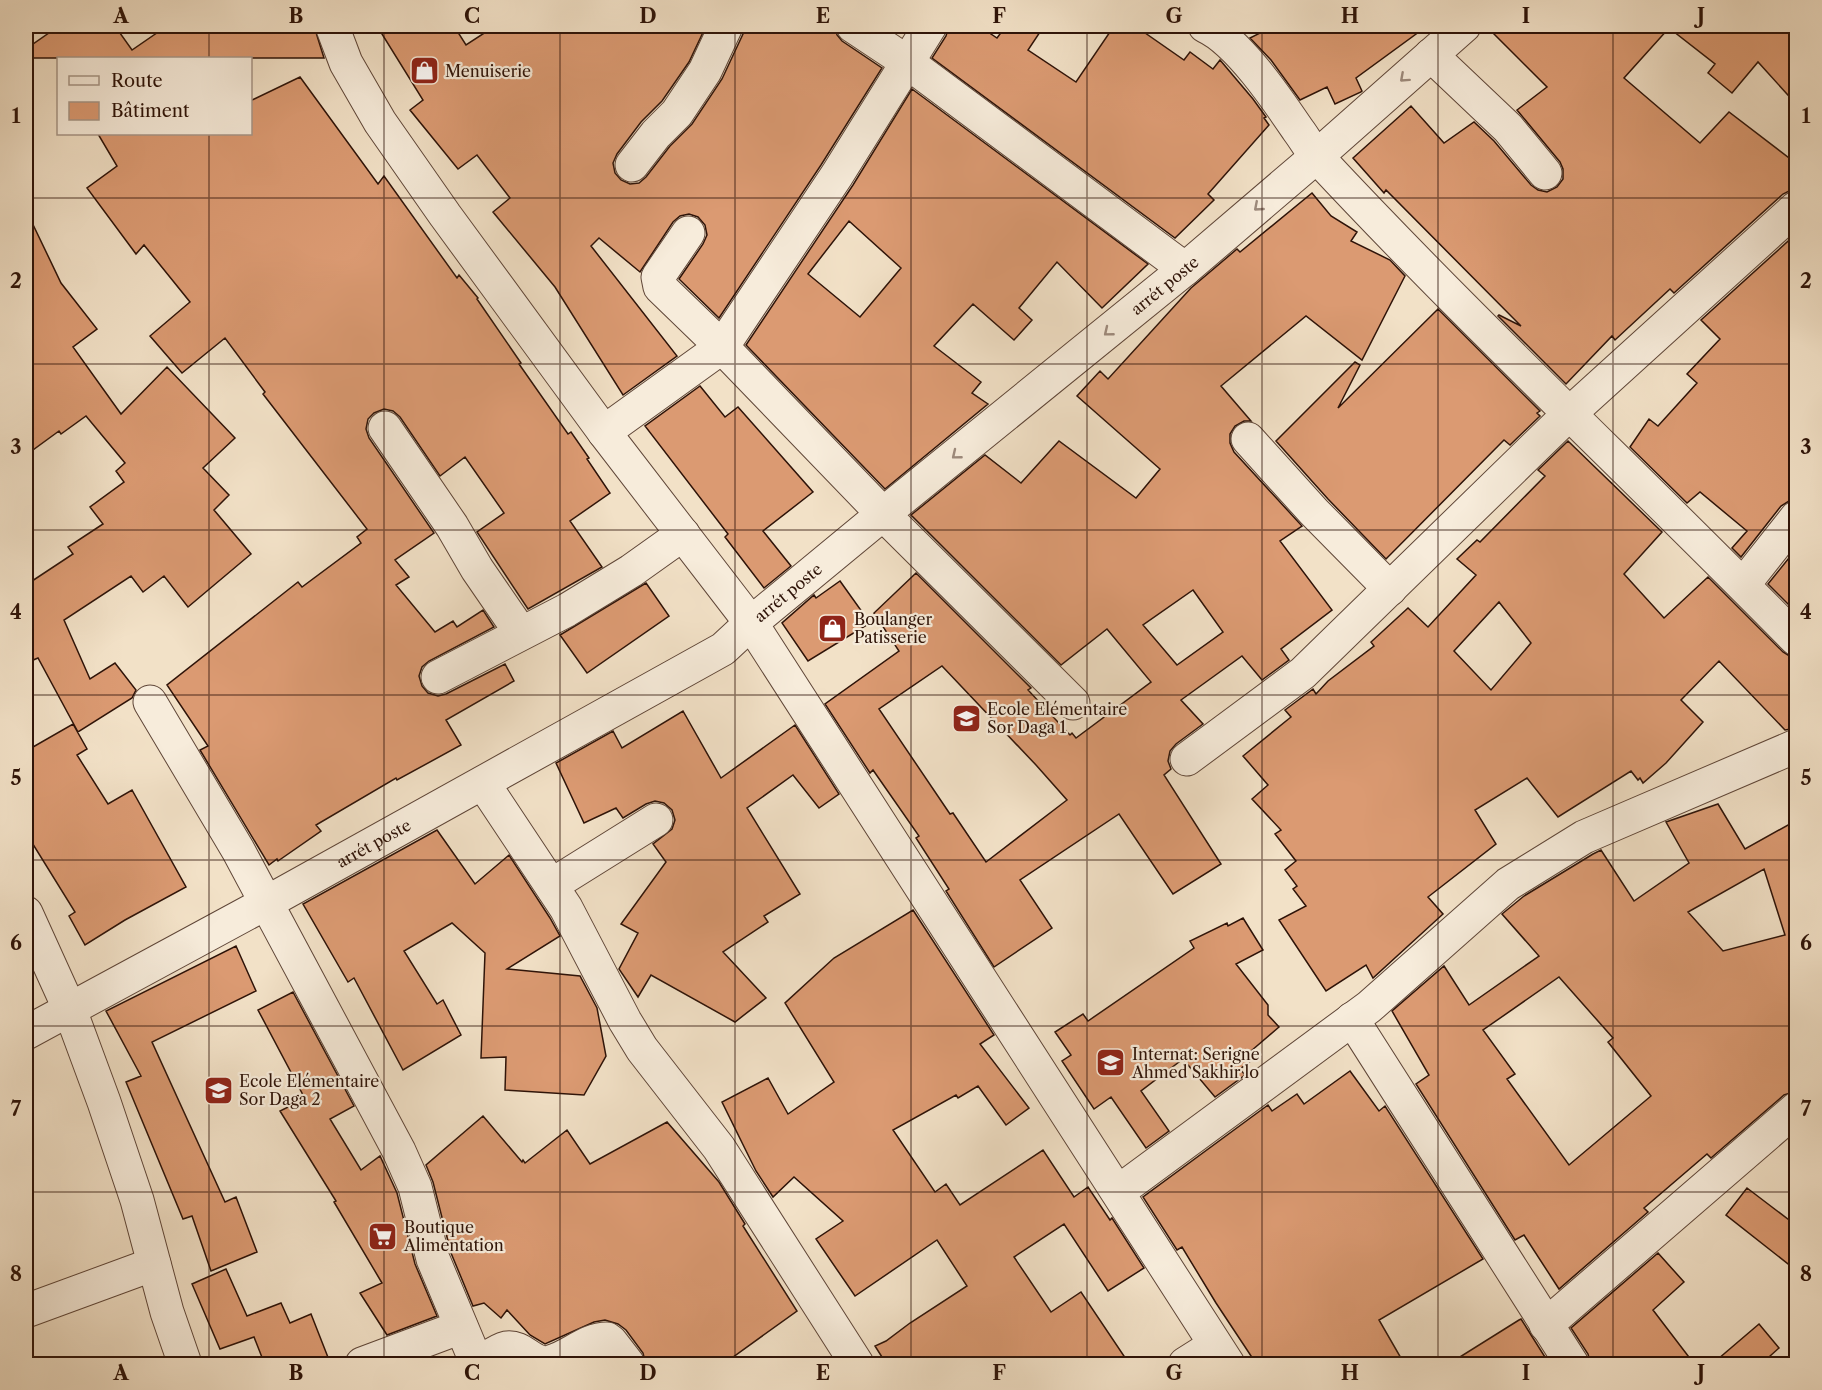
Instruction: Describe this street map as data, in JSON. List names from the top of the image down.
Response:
{
  "streets": {
    "street": ["arrét poste"]
  },
  "one_way": ["arrét poste"],
  "places": {
    "shop": ["Menuiserie", "Boulanger Patisserie"],
    "school or university": ["Ecole Elémentaire Sor Daga 1", "Internat: Serigne Ahmed Sakhir lo", "Ecole Elémentaire Sor Daga 2"],
    "supermarket": ["Boutique Alimentation"]
  },
  "legend": ["Route", "Bâtiment"],
  "grid": {
    "columns": [
      "A",
      "B",
      "C",
      "D",
      "E",
      "F",
      "G",
      "H",
      "I",
      "J"
    ],
    "rows": [
      "1",
      "2",
      "3",
      "4",
      "5",
      "6",
      "7",
      "8"
    ]
  }
}
